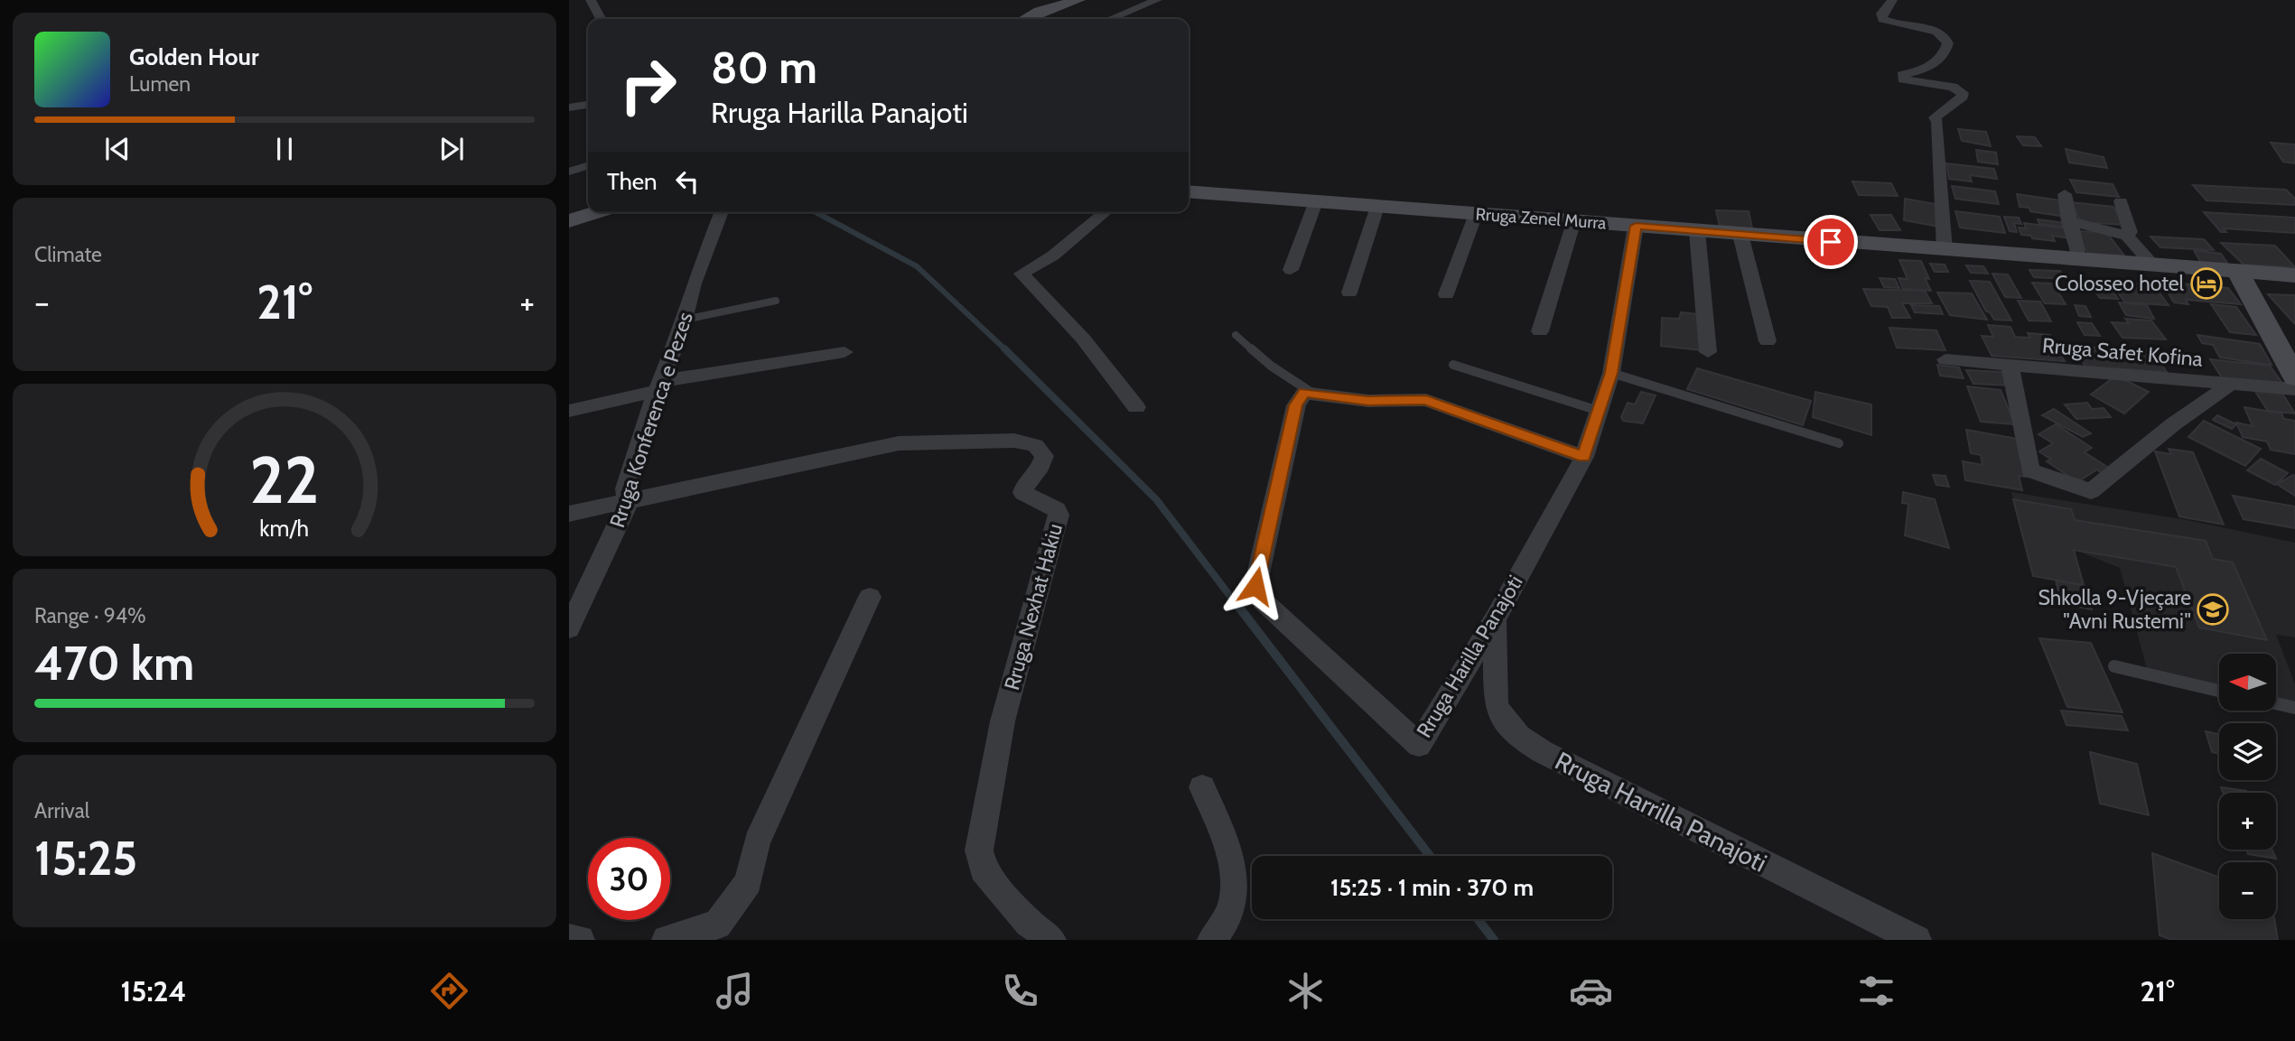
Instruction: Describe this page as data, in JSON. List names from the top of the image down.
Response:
{
  "streets": {
    "main road": ["Rruga Zenel Murra"],
    "street": [
      "Rruga Safet Kofina",
      "Rruga Konferenca e Pezes",
      "Rruga Nexhat Hakiu",
      "Rruga Harilla Panajoti",
      "Rruga Harrilla Panajoti"
    ]
  },
  "crossings": [
    ["Rruga Zenel Murra", "Rruga Harilla Panajoti"],
    ["Rruga Konferenca e Pezes", "Rruga Nexhat Hakiu"],
    ["Rruga Harilla Panajoti", "Rruga Harrilla Panajoti"]
  ],
  "places": {
    "hotel": ["Colosseo hotel"],
    "school or university": ["Shkolla 9-Vjeçare \"Avni Rustemi\""]
  },
  "north": "left",
  "page": {
    "turn": ["80 m", "Rruga Harilla Panajoti"],
    "song": ["Golden Hour", "Lumen"],
    "then": "Then",
    "tile": [
      "Climate",
      ["Range · 94%", "470 km"],
      ["Arrival", "15:25"]
    ],
    "heat": ["−", "21°", "+"],
    "map_buttons": ["+", "−"],
    "limit": "30",
    "trip": "15:25 · 1 min · 370 m",
    "tabs": ["15:24", "21°"],
    "gauge": ["22", "km/h"]
  }
}
